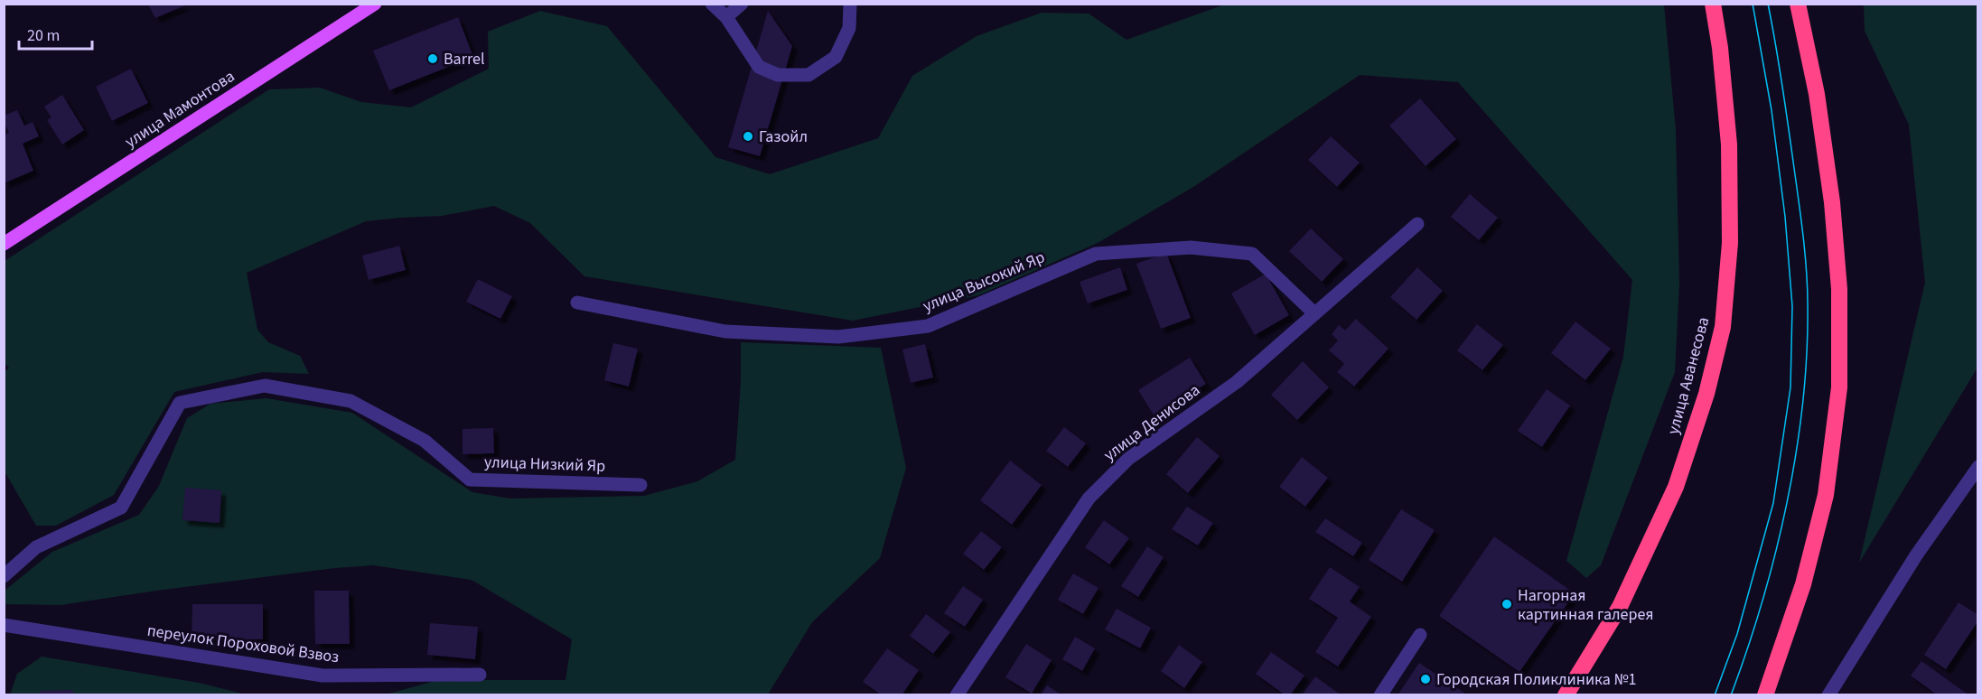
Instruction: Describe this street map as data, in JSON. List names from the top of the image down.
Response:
{
  "streets": {
    "highway": ["улица Аванесова"],
    "main road": ["улица Мамонтова"],
    "street": [
      "улица Высокий Яр",
      "улица Денисова",
      "улица Низкий Яр",
      "переулок Пороховой Взвоз"
    ]
  },
  "crossings": [
    ["улица Высокий Яр", "улица Денисова"]
  ],
  "places": [
    "Barrel",
    "Газойл",
    "Нагорная картинная галерея",
    "Городская Поликлиника №1"
  ],
  "scale_bar": "20 m"
}
